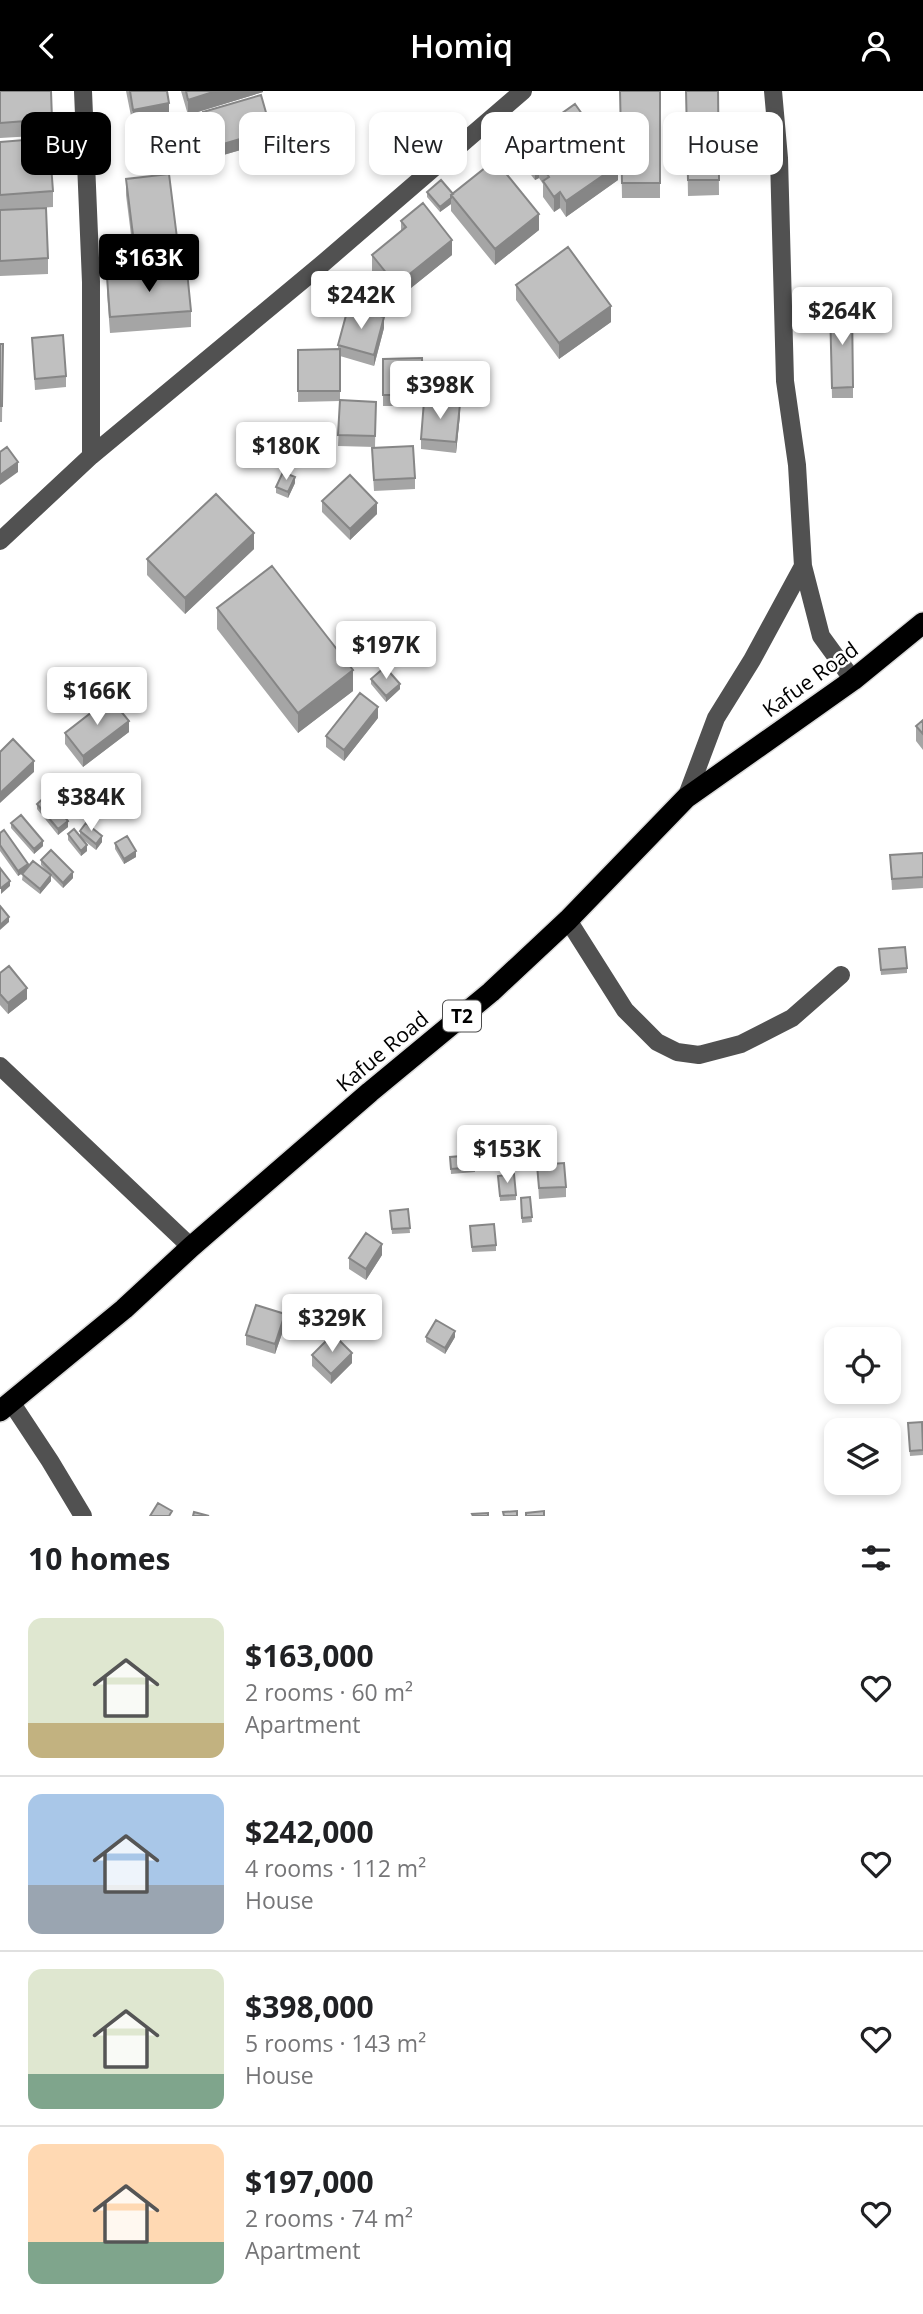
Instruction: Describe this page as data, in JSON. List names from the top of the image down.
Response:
{
  "streets": {
    "highway": ["Kafue Road", "T2"]
  },
  "page": {
    "header": "Homiq",
    "chip": [
      "Buy",
      "Rent",
      "Filters",
      "New",
      "Apartment",
      "House"
    ],
    "price": [
      "$163K",
      "$242K",
      "$264K",
      "$398K",
      "$180K",
      "$197K",
      "$166K",
      "$384K",
      "$153K",
      "$329K"
    ],
    "heading": "10 homes",
    "list": [
      {
        "name": "$163,000",
        "note": "2 rooms · 60 m² · Apartment"
      },
      {
        "name": "$242,000",
        "note": "4 rooms · 112 m² · House"
      },
      {
        "name": "$398,000",
        "note": "5 rooms · 143 m² · House"
      },
      {
        "name": "$197,000",
        "note": "2 rooms · 74 m² · Apartment"
      }
    ]
  }
}
